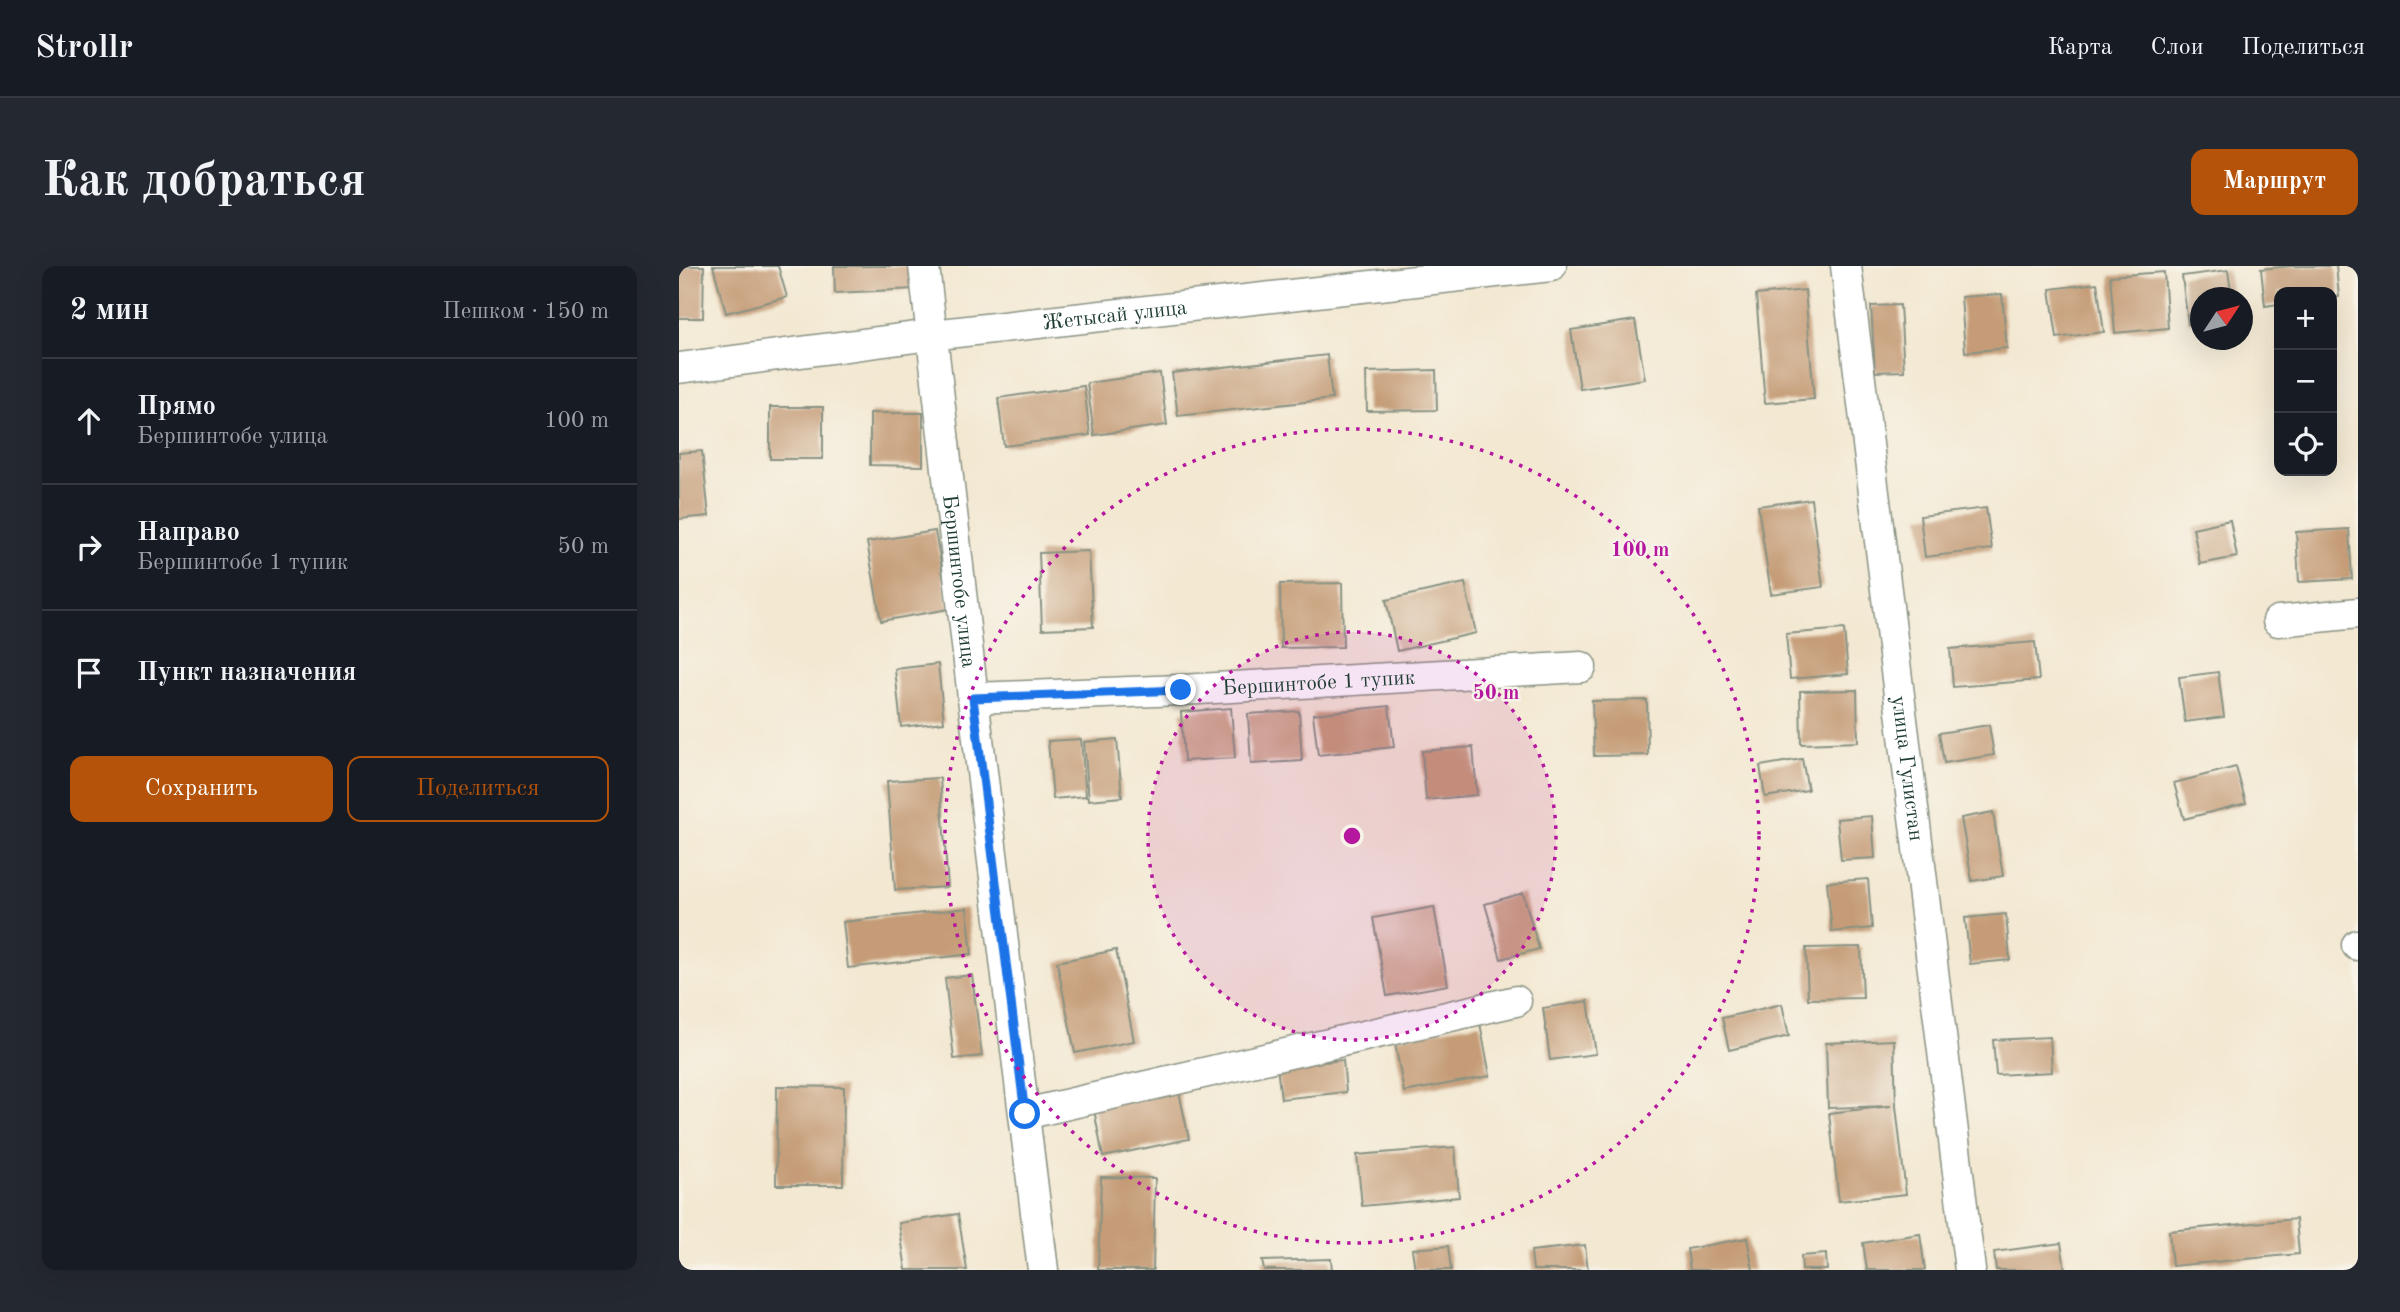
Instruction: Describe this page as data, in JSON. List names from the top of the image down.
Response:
{
  "streets": {
    "street": [
      "Жетысай улица",
      "Бершинтобе улица",
      "Бершинтобе 1 тупик",
      "улица Гулистан"
    ]
  },
  "crossings": [
    ["Жетысай улица", "Бершинтобе улица"],
    ["Бершинтобе улица", "Бершинтобе 1 тупик"]
  ],
  "north": "top right",
  "page": {
    "header": "Strollr",
    "nav": ["Карта", "Слои", "Поделиться"],
    "buttons": [
      "Маршрут",
      ["Сохранить", "Поделиться"]
    ],
    "title": "Как добраться",
    "heading": ["2 мин", "Пешком · 150 m"],
    "map_buttons": ["+", "−"],
    "list": [
      ["Прямо", "Бершинтобе улица", "100 m"],
      ["Направо", "Бершинтобе 1 тупик", "50 m"],
      "Пункт назначения"
    ]
  },
  "rings": ["100 m", "50 m"]
}
